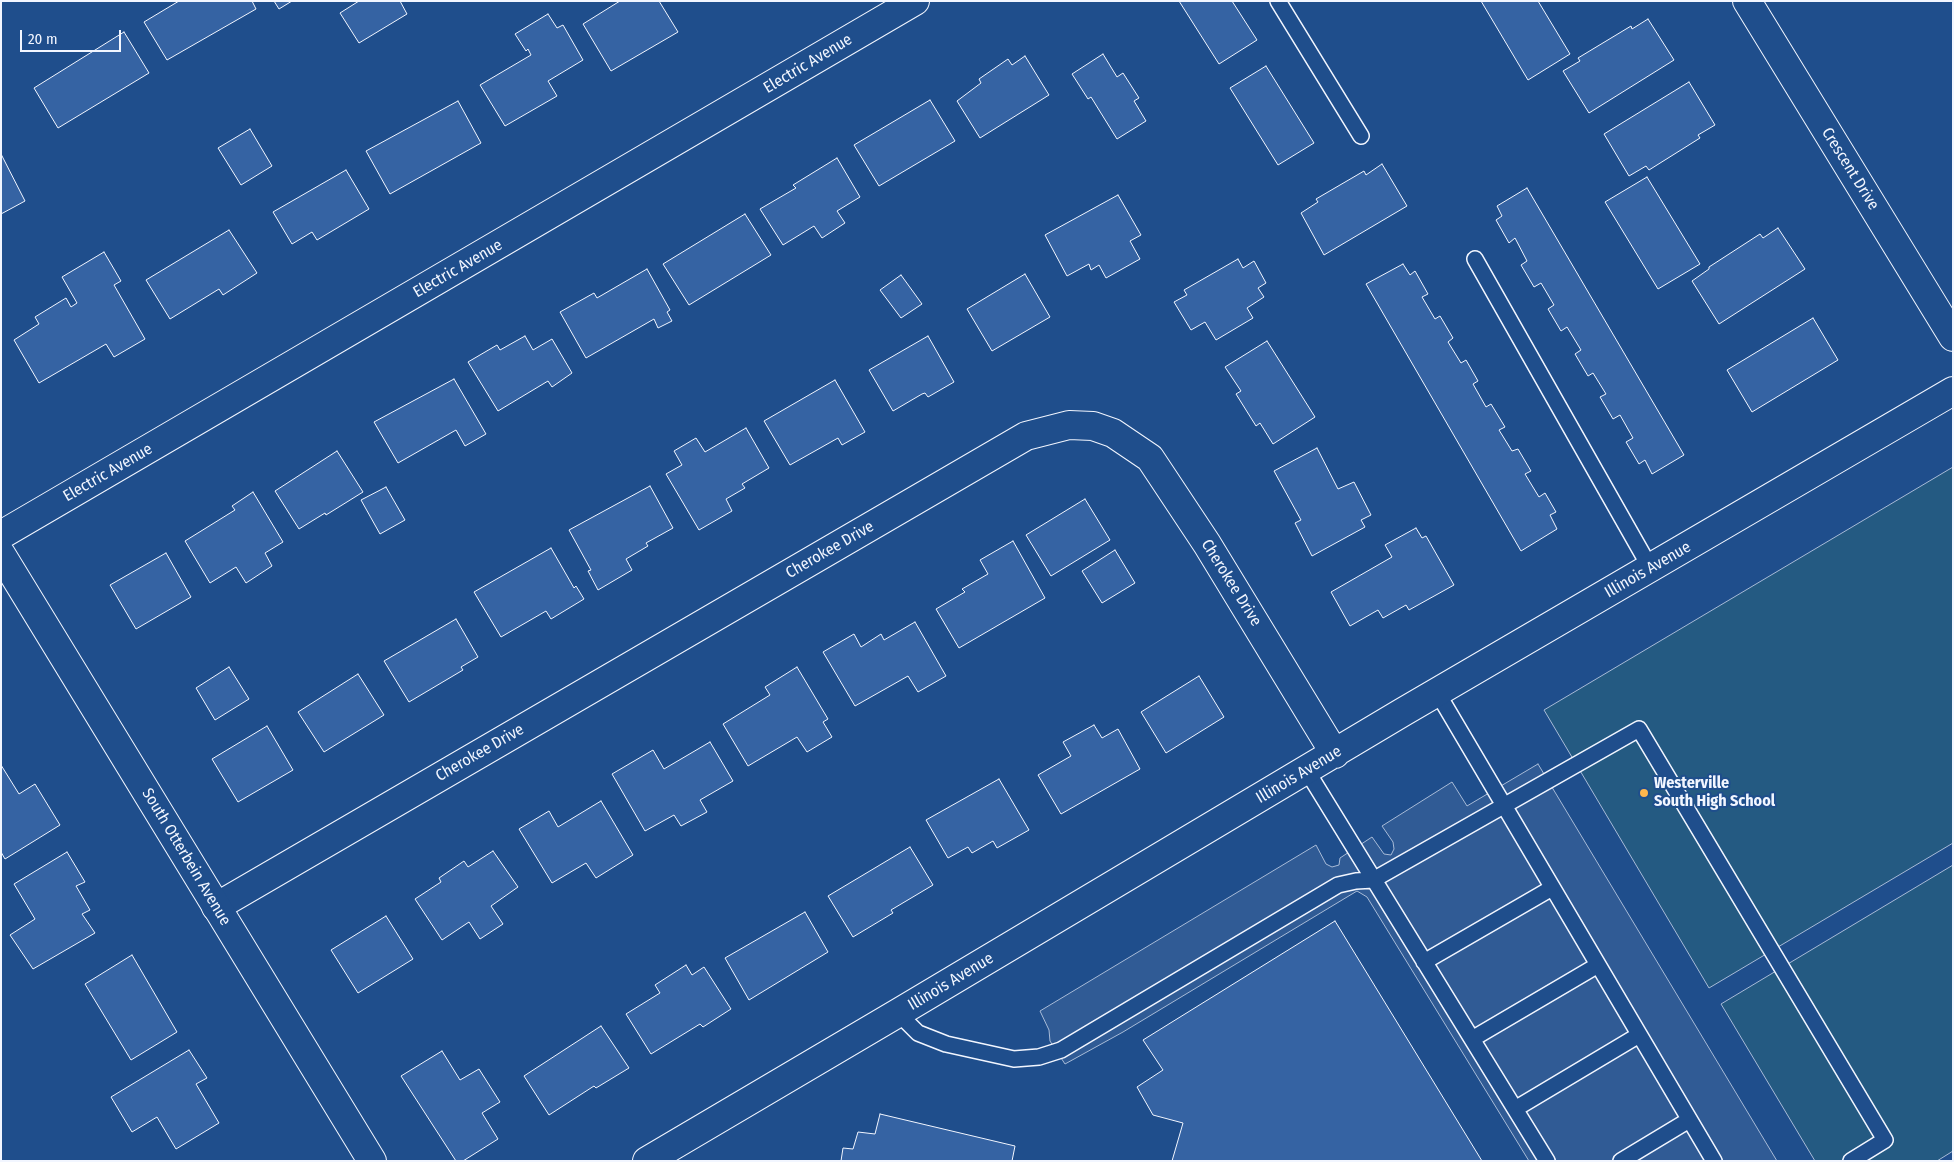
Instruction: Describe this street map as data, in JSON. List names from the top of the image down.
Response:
{
  "streets": {
    "street": [
      "Electric Avenue",
      "Crescent Drive",
      "Cherokee Drive",
      "Illinois Avenue",
      "South Otterbein Avenue"
    ]
  },
  "crossings": [
    ["Cherokee Drive", "Illinois Avenue"],
    ["Cherokee Drive", "South Otterbein Avenue"]
  ],
  "places": ["Westerville South High School"],
  "scale_bar": "20 m"
}
